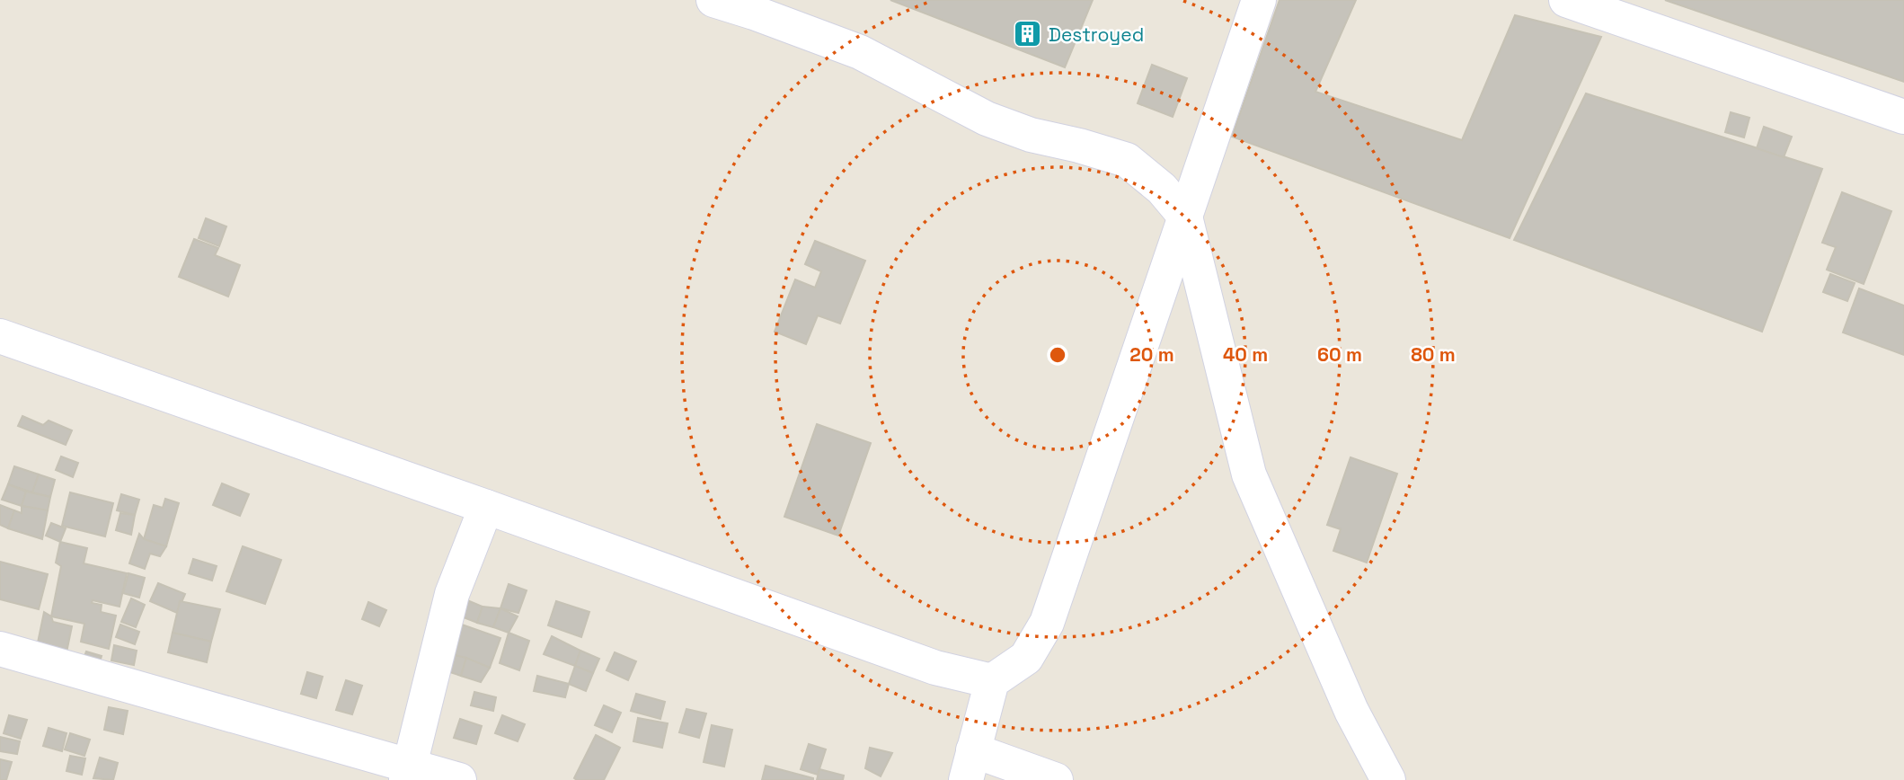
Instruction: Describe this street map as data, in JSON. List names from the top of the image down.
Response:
{
  "places": {
    "building": ["Destroyed"]
  },
  "rings": [
    "20 m",
    "40 m",
    "60 m",
    "80 m"
  ]
}
